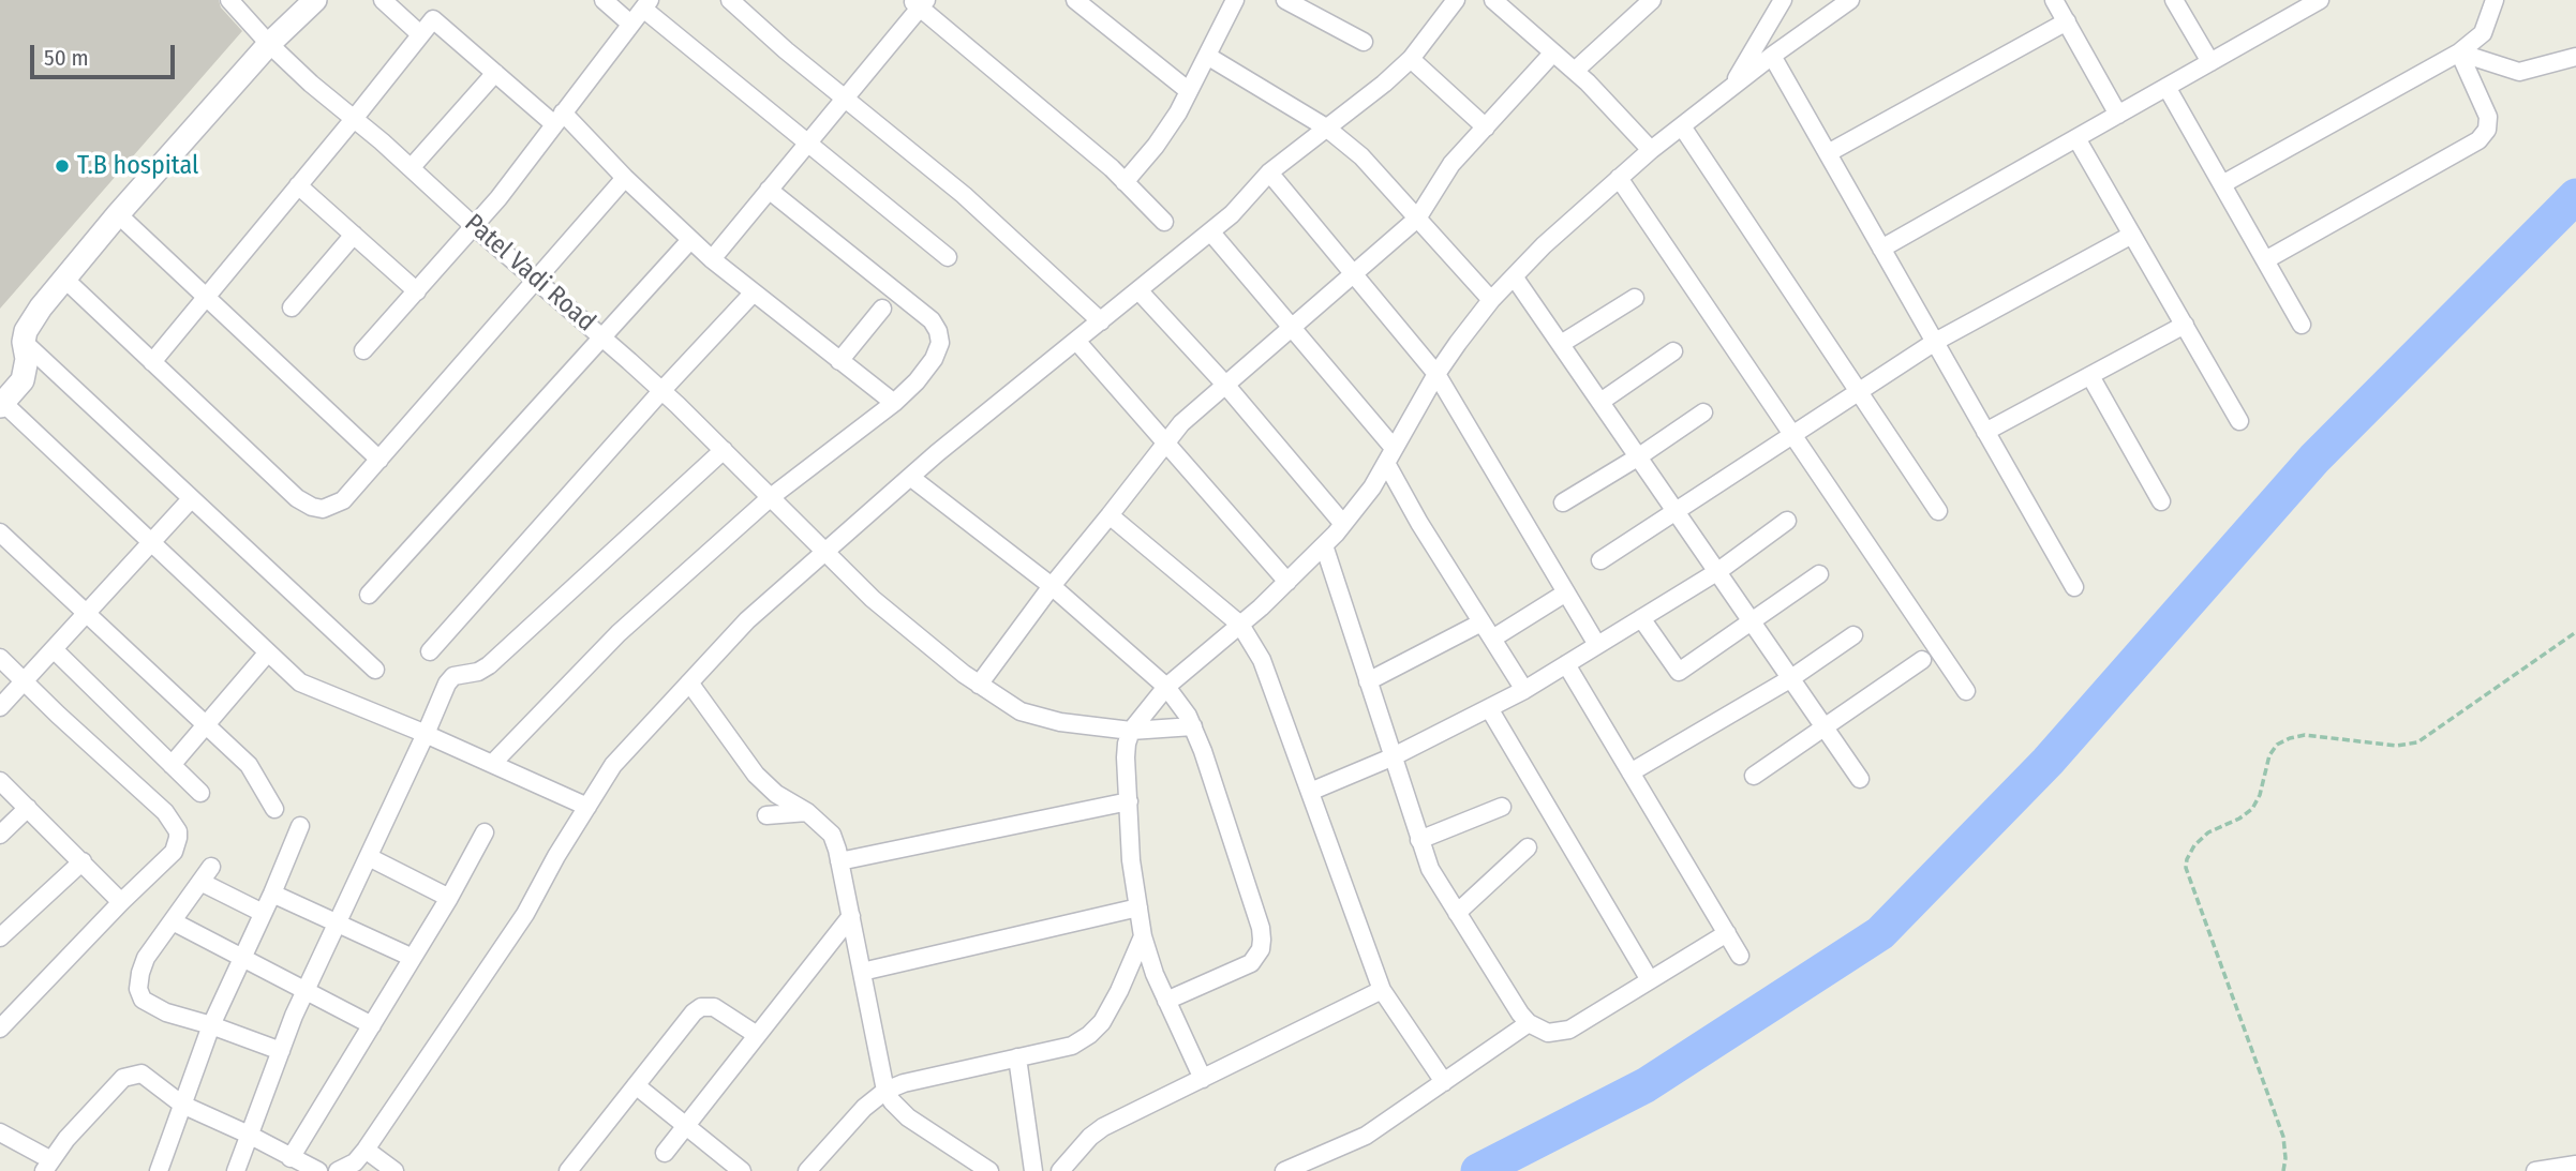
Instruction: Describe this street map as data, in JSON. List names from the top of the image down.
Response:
{
  "streets": {
    "street": ["Patel Vadi Road"]
  },
  "places": ["T.B hospital"],
  "scale_bar": "50 m"
}
